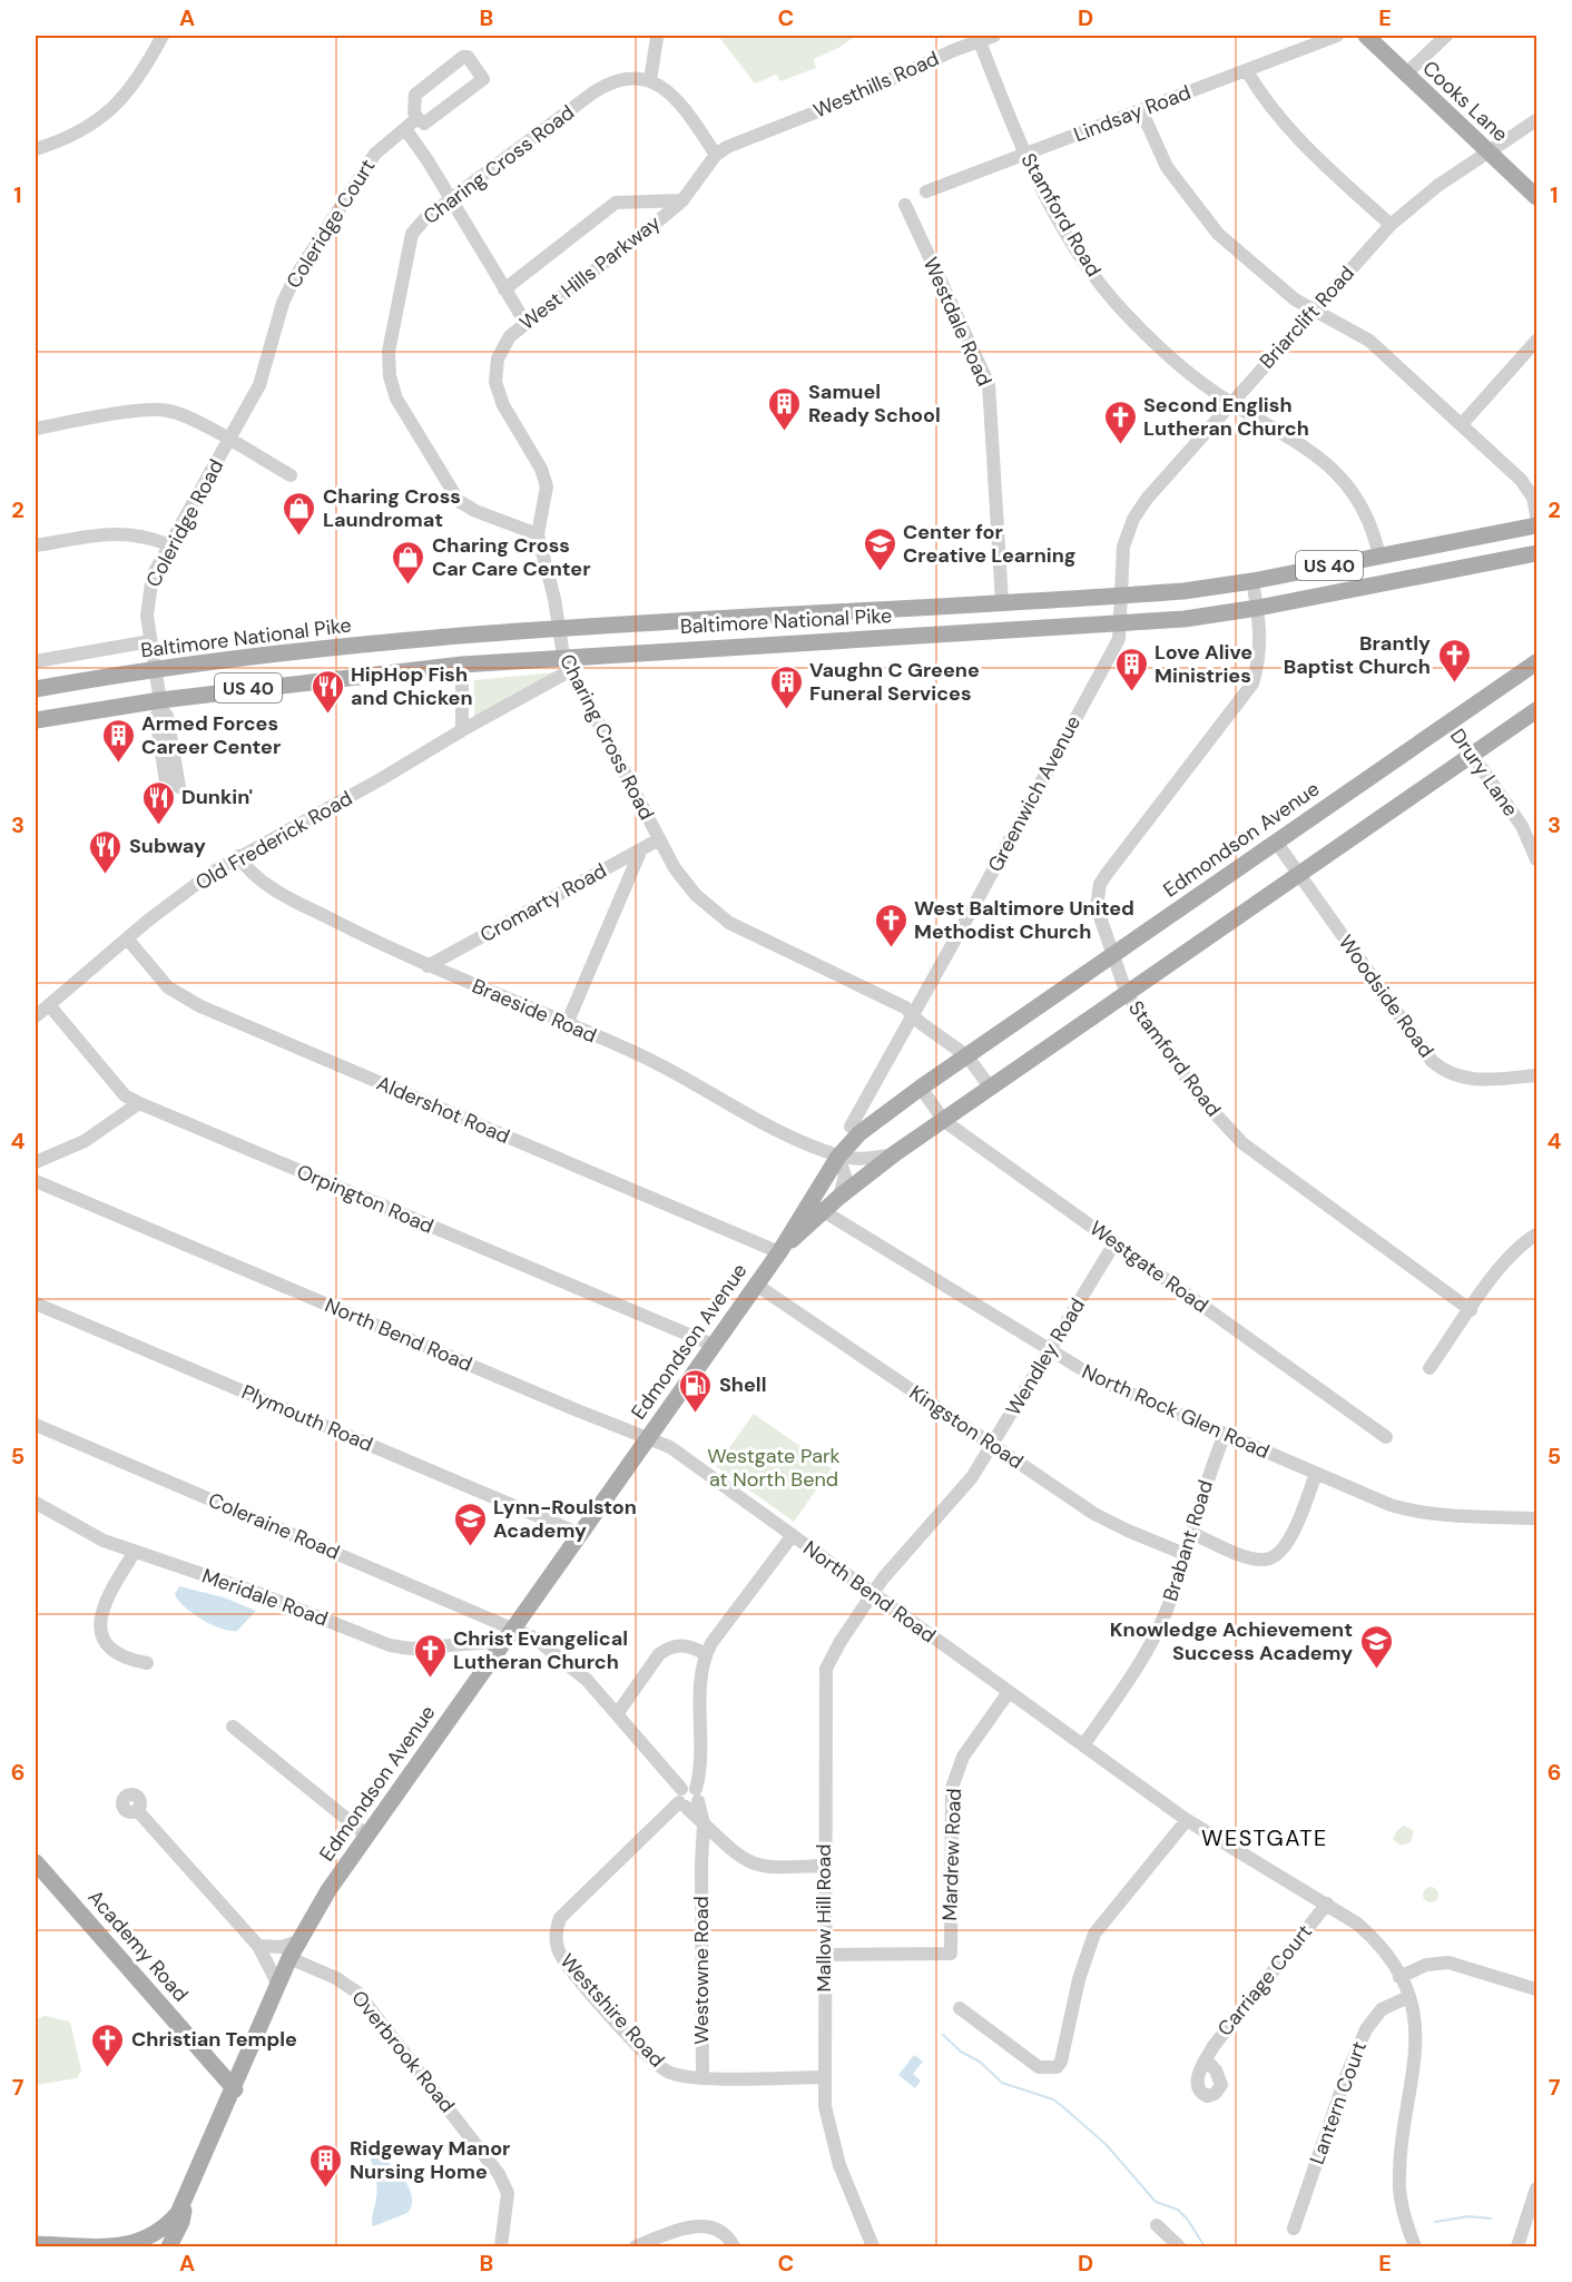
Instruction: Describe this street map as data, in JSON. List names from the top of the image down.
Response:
{
  "streets": {
    "main road": [
      "Cooks Lane",
      "US 40",
      "Baltimore National Pike",
      "Edmondson Avenue",
      "Academy Road"
    ],
    "street": [
      "Westhills Road",
      "Lindsay Road",
      "Charing Cross Road",
      "Stamford Road",
      "Coleridge Court",
      "West Hills Parkway",
      "Briarclift Road",
      "Westdale Road",
      "Coleridge Road",
      "Drury Lane",
      "Greenwich Avenue",
      "Old Frederick Road",
      "Cromarty Road",
      "Woodside Road",
      "Braeside Road",
      "Aldershot Road",
      "Orpington Road",
      "Westgate Road",
      "North Bend Road",
      "Wendley Road",
      "North Rock Glen Road",
      "Plymouth Road",
      "Kingston Road",
      "Coleraine Road",
      "Brabant Road",
      "Meridale Road",
      "Mardrew Road",
      "Mallow Hill Road",
      "Westowne Road",
      "Carriage Court",
      "Westshire Road",
      "Overbrook Road",
      "Lantern Court"
    ]
  },
  "crossings": [
    ["Westhills Road", "Stamford Road"],
    ["Westhills Road", "West Hills Parkway"],
    ["Cooks Lane", "Briarclift Road"],
    ["Lindsay Road", "Stamford Road"],
    ["Charing Cross Road", "West Hills Parkway"],
    ["Charing Cross Road", "Baltimore National Pike"],
    ["Charing Cross Road", "Greenwich Avenue"],
    ["Charing Cross Road", "Edmondson Avenue"],
    ["Charing Cross Road", "Old Frederick Road"],
    ["Charing Cross Road", "Cromarty Road"],
    ["Stamford Road", "Briarclift Road"],
    ["Stamford Road", "Baltimore National Pike"],
    ["Stamford Road", "Edmondson Avenue"],
    ["Coleridge Court", "Coleridge Road"],
    ["Briarclift Road", "Baltimore National Pike"],
    ["Briarclift Road", "Greenwich Avenue"],
    ["Westdale Road", "Baltimore National Pike"],
    ["Coleridge Road", "Baltimore National Pike"],
    ["Baltimore National Pike", "Greenwich Avenue"],
    ["Baltimore National Pike", "Old Frederick Road"],
    ["Drury Lane", "Edmondson Avenue"],
    ["Edmondson Avenue", "Woodside Road"],
    ["Edmondson Avenue", "Braeside Road"],
    ["Edmondson Avenue", "Aldershot Road"],
    ["Edmondson Avenue", "Orpington Road"],
    ["Edmondson Avenue", "Westgate Road"],
    ["Edmondson Avenue", "North Bend Road"],
    ["Edmondson Avenue", "North Rock Glen Road"],
    ["Edmondson Avenue", "Plymouth Road"],
    ["Edmondson Avenue", "Kingston Road"],
    ["Edmondson Avenue", "Coleraine Road"],
    ["Edmondson Avenue", "Meridale Road"],
    ["Edmondson Avenue", "Academy Road"],
    ["Edmondson Avenue", "Overbrook Road"],
    ["Old Frederick Road", "Braeside Road"],
    ["Old Frederick Road", "Aldershot Road"],
    ["Old Frederick Road", "Orpington Road"],
    ["Cromarty Road", "Braeside Road"],
    ["Westgate Road", "Wendley Road"],
    ["North Bend Road", "Wendley Road"],
    ["North Bend Road", "Brabant Road"],
    ["North Bend Road", "Mardrew Road"],
    ["North Bend Road", "Mallow Hill Road"],
    ["North Bend Road", "Carriage Court"],
    ["North Bend Road", "Lantern Court"],
    ["Wendley Road", "North Rock Glen Road"],
    ["Wendley Road", "Kingston Road"],
    ["Wendley Road", "Mallow Hill Road"],
    ["North Rock Glen Road", "Brabant Road"],
    ["Kingston Road", "Brabant Road"],
    ["Coleraine Road", "Meridale Road"],
    ["Coleraine Road", "Westshire Road"],
    ["Mardrew Road", "Mallow Hill Road"],
    ["Mallow Hill Road", "Westshire Road"],
    ["Westowne Road", "Westshire Road"]
  ],
  "districts": ["WESTGATE"],
  "parks": ["Westgate Park at North Bend"],
  "places": {
    "building": [
      "Samuel Ready School",
      "Love Alive Ministries",
      "Vaughn C Greene Funeral Services",
      "Armed Forces Career Center",
      "Ridgeway Manor Nursing Home"
    ],
    "church": [
      "Second English Lutheran Church",
      "Brantly Baptist Church",
      "West Baltimore United Methodist Church",
      "Christ Evangelical Lutheran Church",
      "Christian Temple"
    ],
    "shop": ["Charing Cross Laundromat", "Charing Cross Car Care Center"],
    "school or university": ["Center for Creative Learning", "Lynn-Roulston Academy", "Knowledge Achievement Success Academy"],
    "restaurant": ["HipHop Fish and Chicken", "Dunkin'", "Subway"],
    "fuel station": ["Shell"]
  },
  "grid": {
    "columns": [
      "A",
      "B",
      "C",
      "D",
      "E"
    ],
    "rows": [
      "1",
      "2",
      "3",
      "4",
      "5",
      "6",
      "7"
    ]
  }
}
